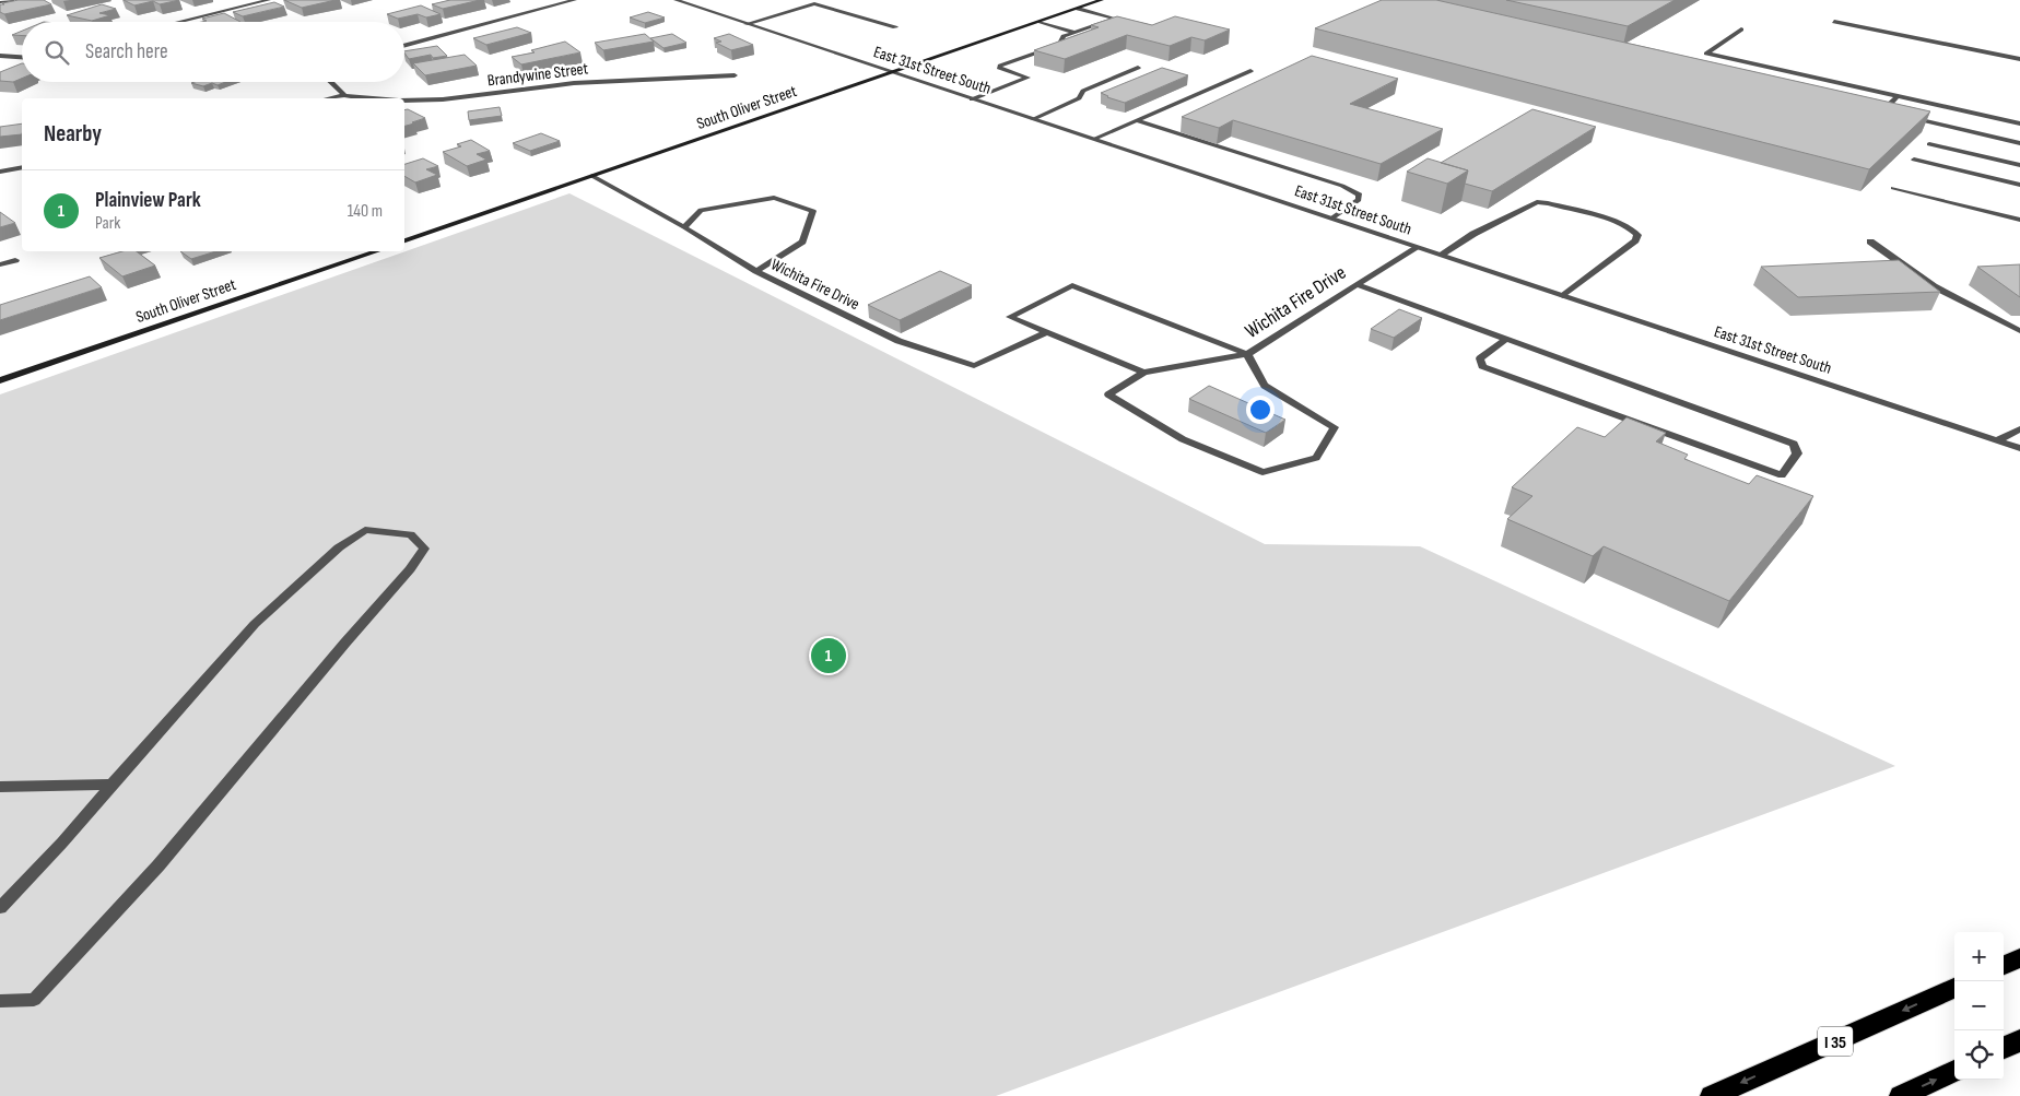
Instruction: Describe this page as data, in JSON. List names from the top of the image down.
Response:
{
  "streets": {
    "highway": ["I 35"],
    "main road": ["South Oliver Street"],
    "street": ["East 31st Street South", "Brandywine Street", "Wichita Fire Drive"]
  },
  "crossings": [
    ["East 31st Street South", "South Oliver Street"],
    ["East 31st Street South", "Wichita Fire Drive"]
  ],
  "page": {
    "search": "Search here",
    "heading": "Nearby",
    "list": [
      {
        "mark": "1",
        "name": "Plainview Park",
        "note": "Park",
        "value": "140 m"
      }
    ],
    "pins": "1",
    "map_buttons": ["+", "−"]
  }
}
